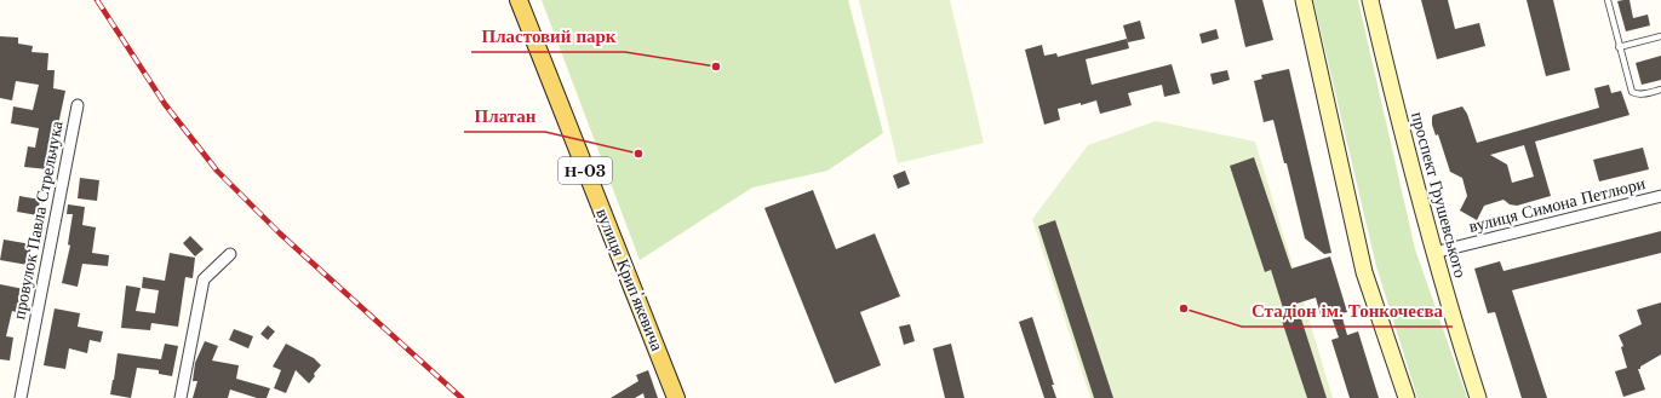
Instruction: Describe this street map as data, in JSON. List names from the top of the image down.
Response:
{
  "streets": {
    "main road": ["Н-03", "проспект Грушевського", "вулиця Крипʼякевича"],
    "street": ["вулиця Симона Петлюри", "провулок Павла Стрельчука"]
  },
  "crossings": [
    ["проспект Грушевського", "вулиця Симона Петлюри"]
  ],
  "places": ["Пластовий парк", "Платан", "Стадіон ім. Тонкочеєва"]
}
